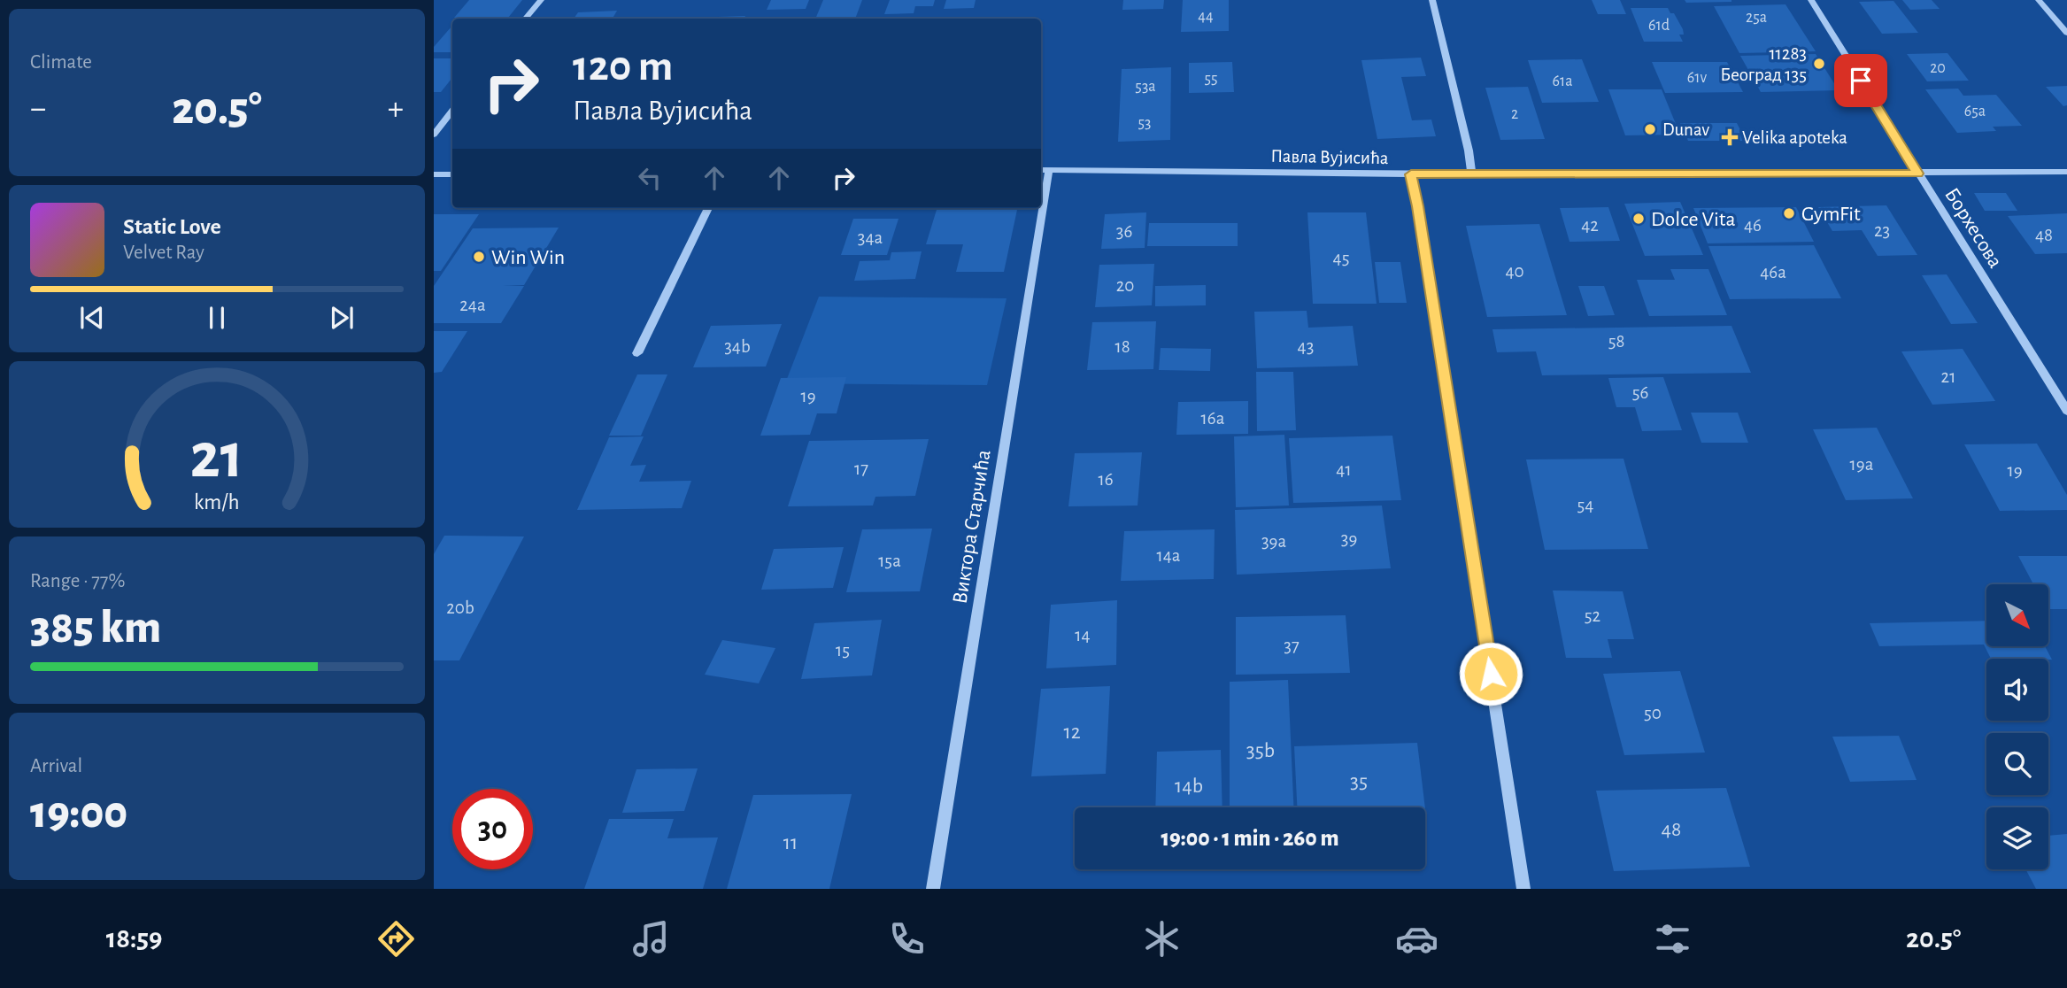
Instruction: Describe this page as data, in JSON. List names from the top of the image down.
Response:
{
  "streets": {
    "street": ["Павла Вујисића", "Борхесова", "Виктора Старчића"]
  },
  "crossings": [
    ["Павла Вујисића", "Борхесова"],
    ["Павла Вујисића", "Виктора Старчића"]
  ],
  "places": {
    "other": [
      "11283 Београд 135",
      "Dunav",
      "GymFit",
      "Dolce Vita",
      "Win Win"
    ],
    "health": ["Velika apoteka"]
  },
  "house_numbers": [
    "44",
    "25a",
    "61d",
    "20",
    "61v",
    "55",
    "61a",
    "53a",
    "65a",
    "2",
    "53",
    "42",
    "46",
    "23",
    "36",
    "48",
    "34a",
    "45",
    "40",
    "46a",
    "20",
    "24a",
    "58",
    "34b",
    "18",
    "43",
    "21",
    "56",
    "19",
    "16a",
    "19a",
    "17",
    "41",
    "19",
    "16",
    "54",
    "39",
    "39a",
    "14a",
    "15a",
    "20b",
    "52",
    "14",
    "37",
    "15",
    "50",
    "12",
    "35b",
    "35",
    "14b",
    "48",
    "11"
  ],
  "north": "bottom right",
  "page": {
    "tile": [
      "Climate",
      ["Range · 77%", "385 km"],
      ["Arrival", "19:00"]
    ],
    "turn": ["120 m", "Павла Вујисића"],
    "heat": ["−", "20.5°", "+"],
    "song": ["Static Love", "Velvet Ray"],
    "limit": "30",
    "trip": "19:00 · 1 min · 260 m",
    "tabs": ["18:59", "20.5°"],
    "gauge": ["21", "km/h"]
  }
}
